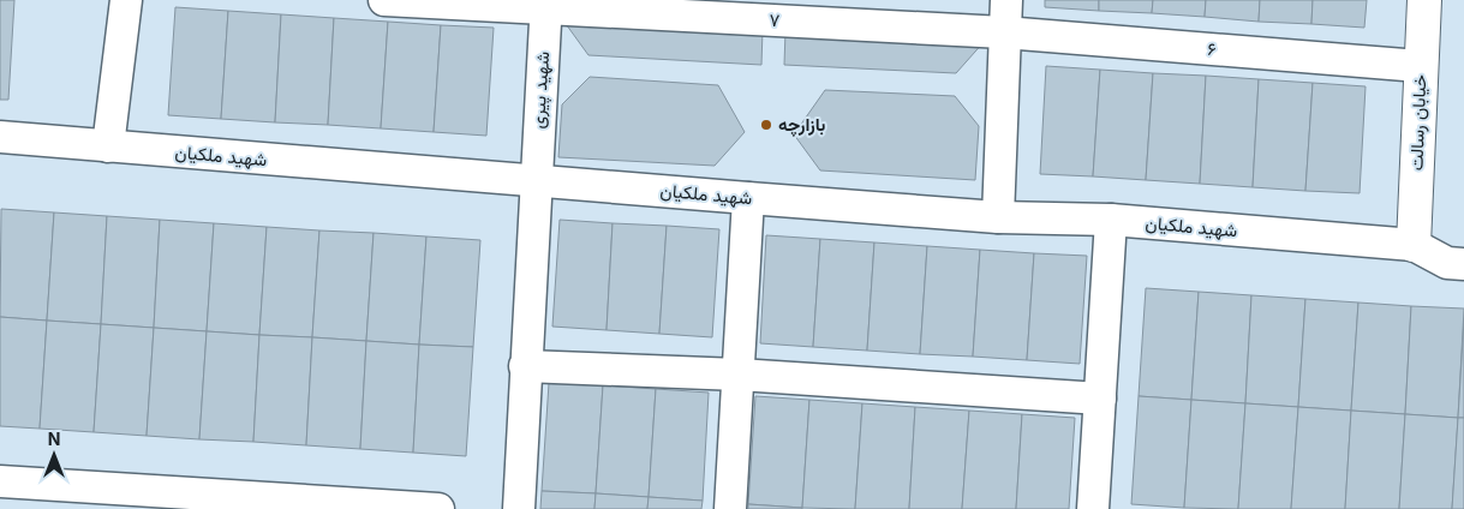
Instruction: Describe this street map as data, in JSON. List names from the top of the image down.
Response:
{
  "streets": {
    "street": [
      "۷",
      "۶",
      "شهید پیری",
      "خیابان رسالت",
      "شهید ملکیان"
    ]
  },
  "crossings": [
    ["۷", "۶"],
    ["۷", "شهید پیری"],
    ["۶", "خیابان رسالت"],
    ["شهید پیری", "شهید ملکیان"],
    ["خیابان رسالت", "شهید ملکیان"]
  ],
  "places": ["بازارچه"],
  "north": "top"
}
